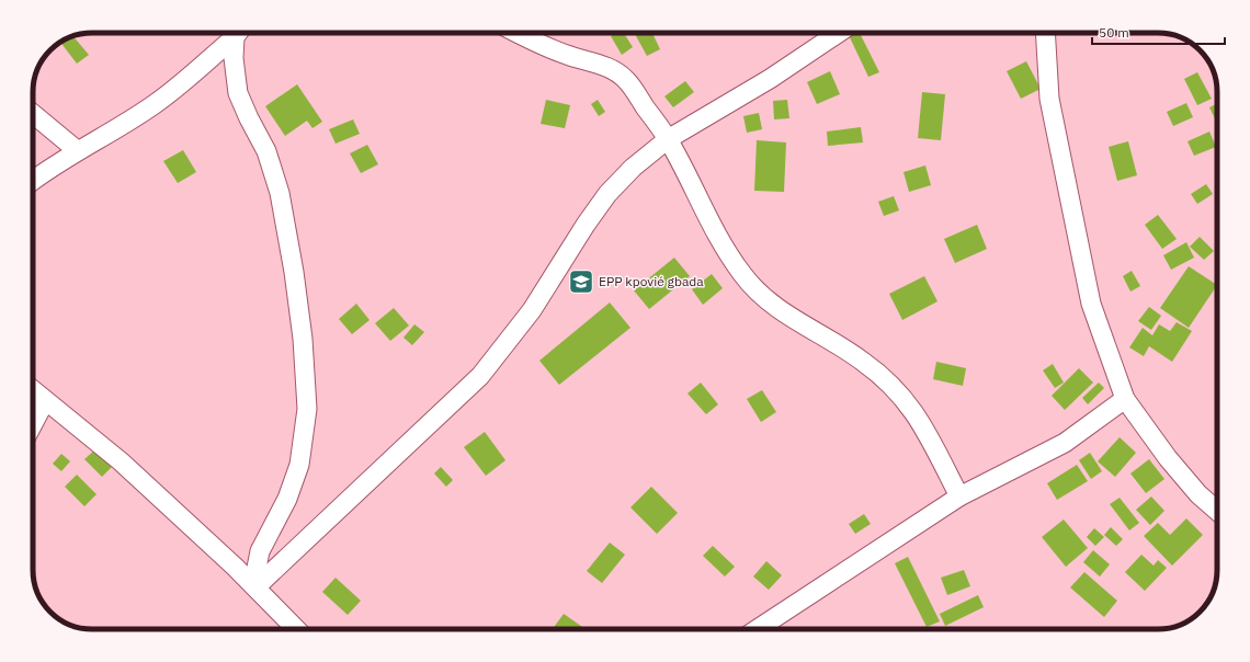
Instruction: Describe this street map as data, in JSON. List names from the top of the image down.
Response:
{
  "places": {
    "school or university": ["EPP kpovié gbada"]
  },
  "scale_bar": "50 m"
}
